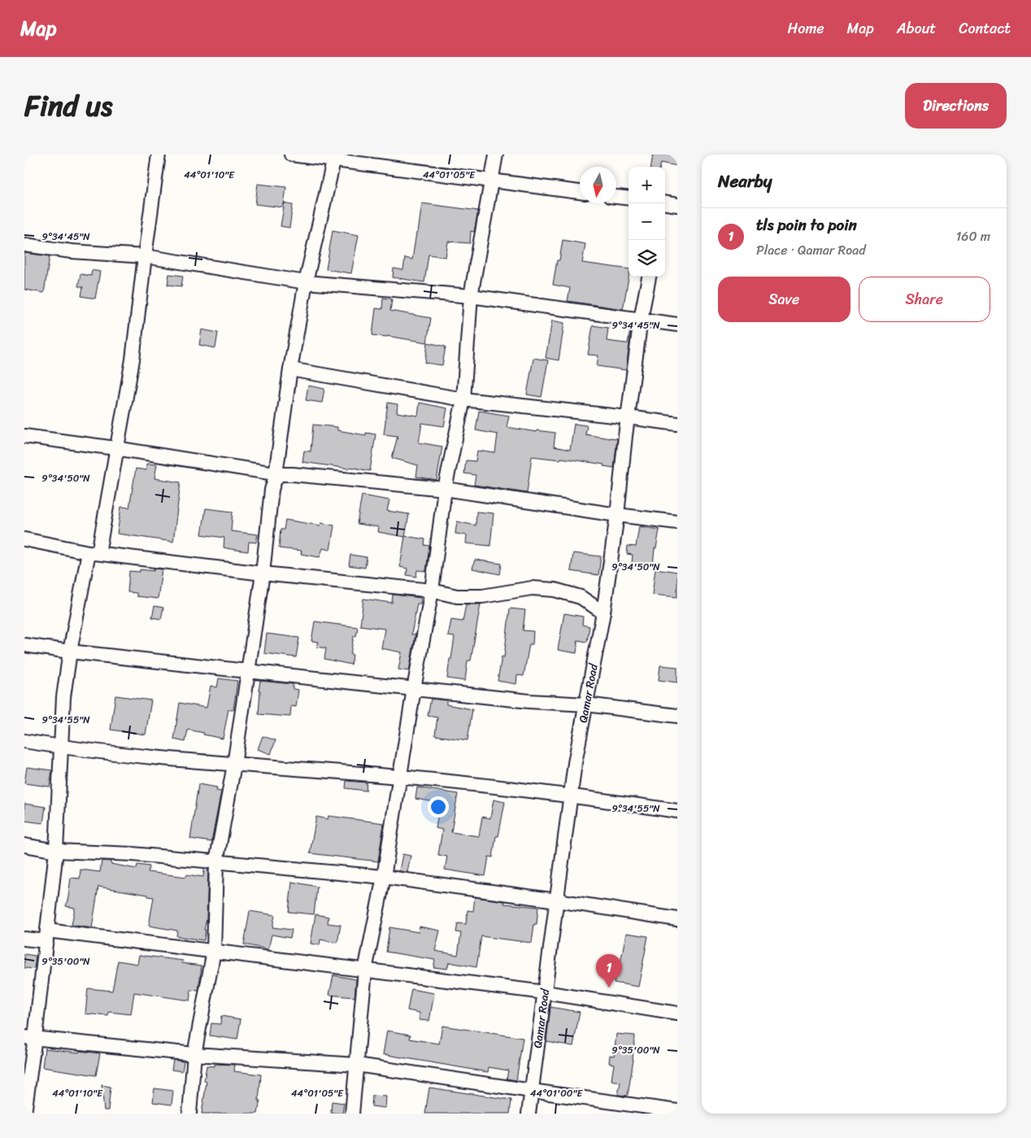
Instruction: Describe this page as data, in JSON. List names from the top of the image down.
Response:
{
  "streets": {
    "street": ["Qamar Road"]
  },
  "north": "bottom",
  "page": {
    "header": "Map",
    "nav": [
      "Home",
      "Map",
      "About",
      "Contact"
    ],
    "title": "Find us",
    "buttons": [
      "Directions",
      ["Save", "Share"]
    ],
    "heading": "Nearby",
    "map_buttons": ["+", "−"],
    "list": [
      {
        "mark": "1",
        "name": "tls poin to poin",
        "note": "Place · Qamar Road",
        "value": "160 m"
      }
    ],
    "pins": "1"
  },
  "coordinates": [
    "44°01'10\"E",
    "44°01'05\"E",
    "9°34'45\"N",
    "9°34'50\"N",
    "9°34'55\"N",
    "9°35'00\"N",
    "44°01'00\"E"
  ]
}
